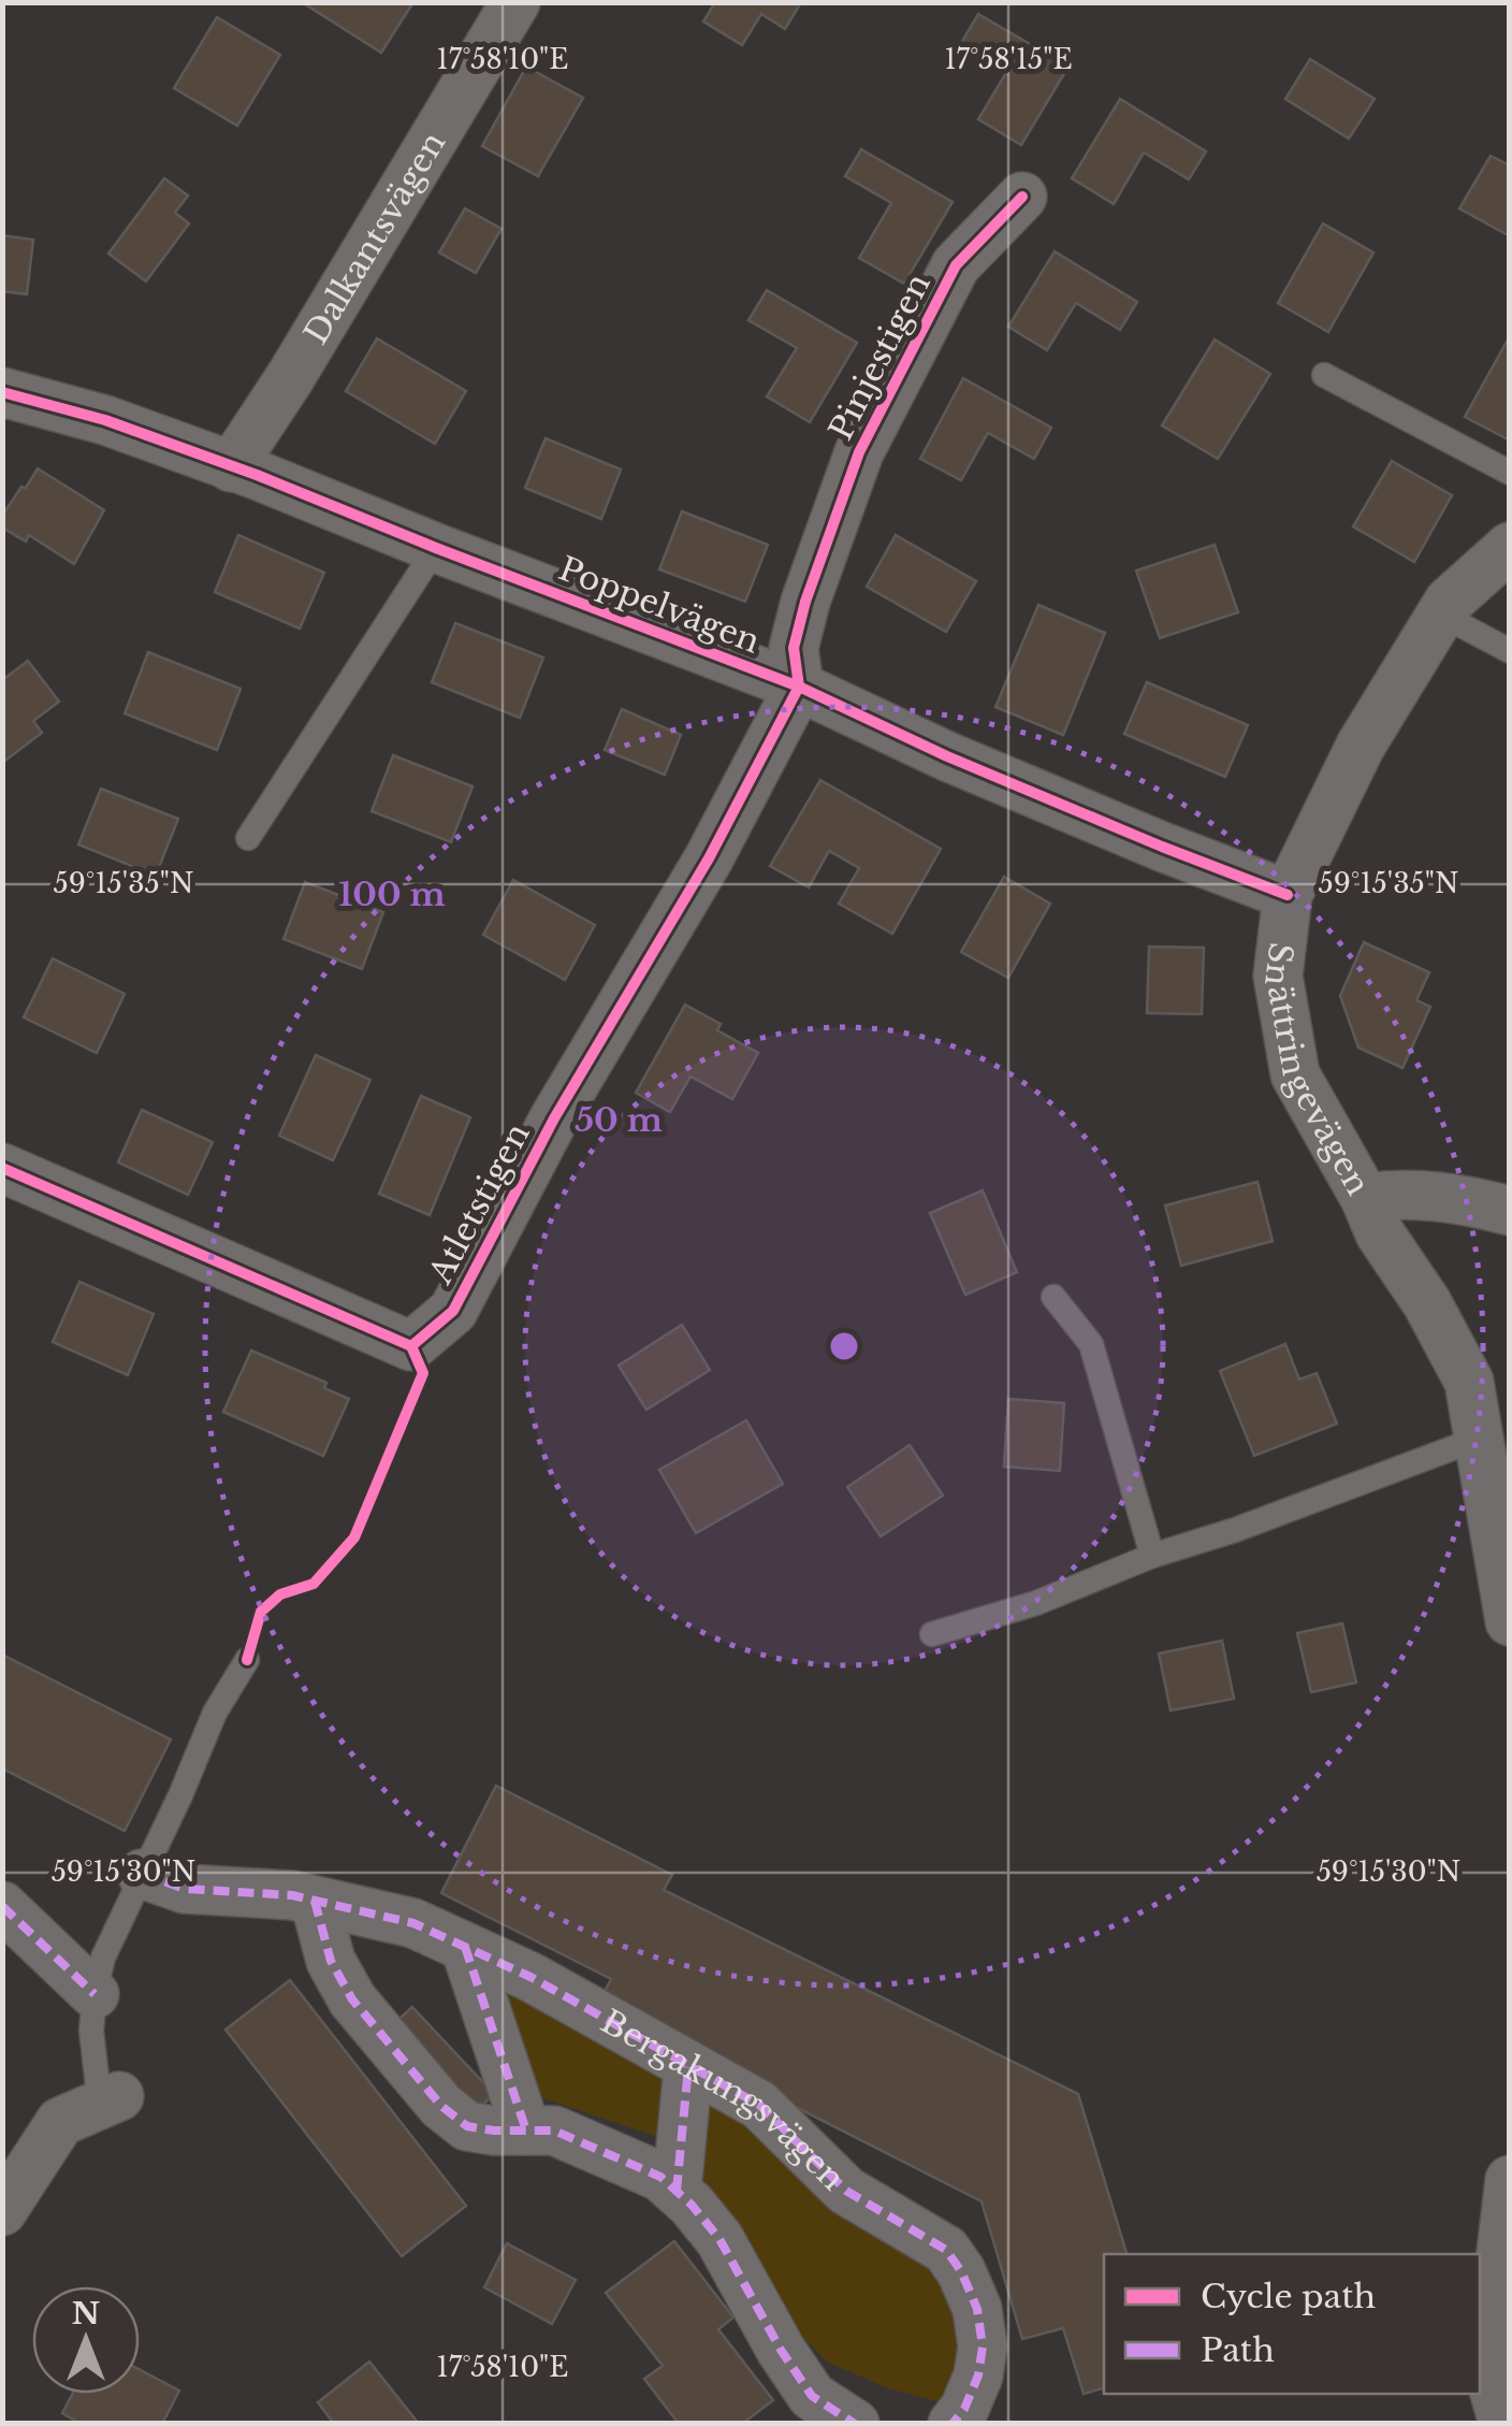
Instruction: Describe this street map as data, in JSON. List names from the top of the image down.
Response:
{
  "streets": {
    "street": [
      "Dalkantsvägen",
      "Pinjestigen",
      "Poppelvägen",
      "Snättringevägen",
      "Atletstigen",
      "Bergakungsvägen"
    ]
  },
  "crossings": [
    ["Dalkantsvägen", "Poppelvägen"],
    ["Pinjestigen", "Poppelvägen"],
    ["Pinjestigen", "Atletstigen"],
    ["Poppelvägen", "Snättringevägen"],
    ["Poppelvägen", "Atletstigen"]
  ],
  "legend": ["Cycle path", "Path"],
  "north": "top",
  "coordinates": [
    "17°58'10\"E",
    "17°58'15\"E",
    "59°15'35\"N",
    "59°15'30\"N"
  ],
  "rings": ["100 m", "50 m"]
}
